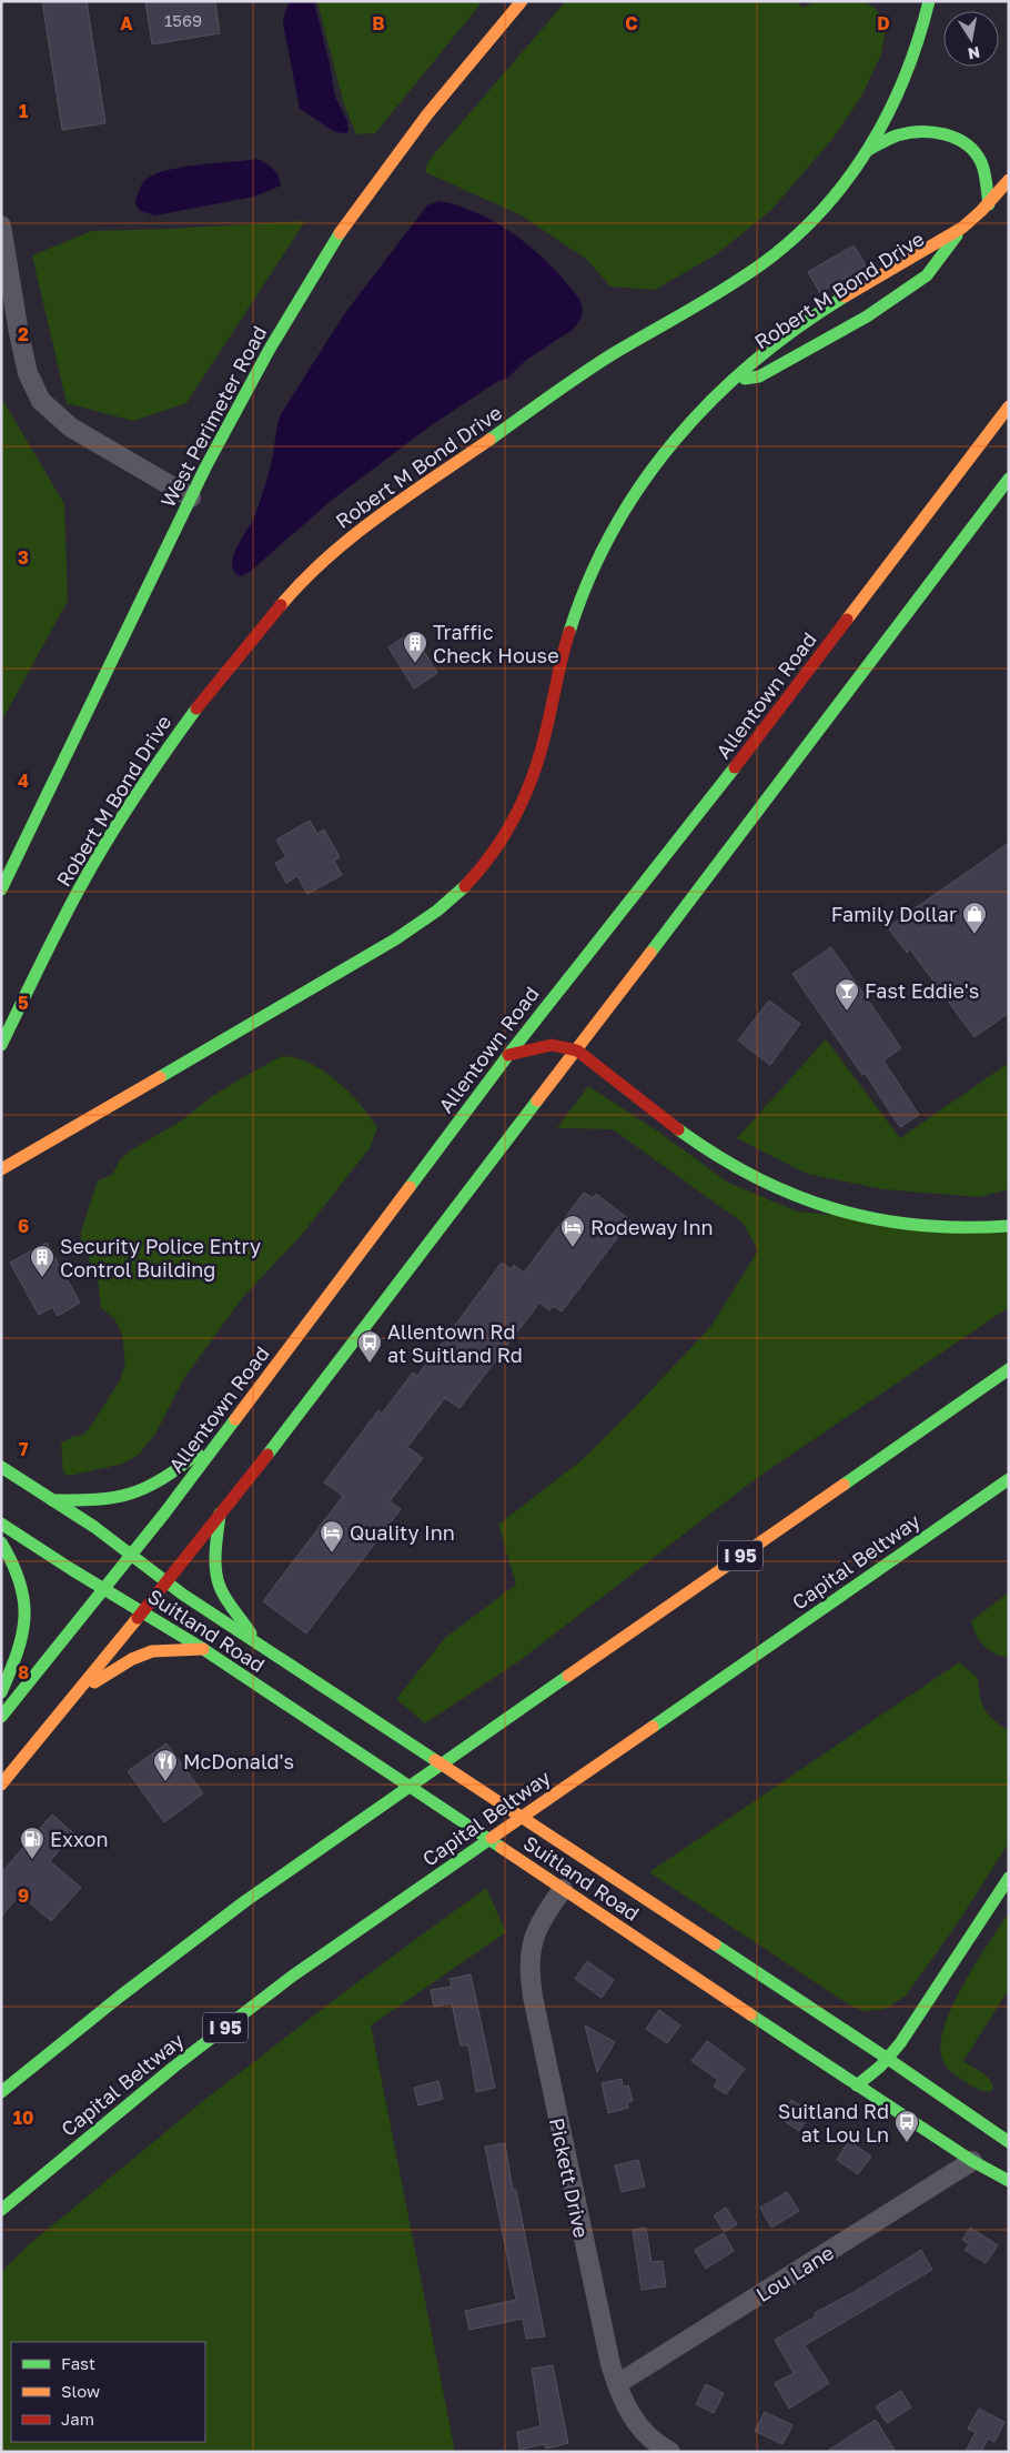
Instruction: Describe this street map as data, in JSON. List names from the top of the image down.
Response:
{
  "streets": {
    "main road": [
      "Robert M Bond Drive",
      "West Perimeter Road",
      "Allentown Road",
      "I 95",
      "Capital Beltway",
      "Suitland Road"
    ],
    "street": ["Pickett Drive", "Lou Lane"]
  },
  "crossings": [
    ["Allentown Road", "Suitland Road"],
    ["Suitland Road", "Pickett Drive"],
    ["Suitland Road", "Lou Lane"],
    ["Pickett Drive", "Lou Lane"]
  ],
  "places": {
    "building": ["Traffic Check House", "Security Police Entry Control Building"],
    "shop": ["Family Dollar"],
    "bar": ["Fast Eddie's"],
    "hotel": ["Rodeway Inn", "Quality Inn"],
    "bus stop": ["Allentown Rd at Suitland Rd", "Suitland Rd at Lou Ln"],
    "restaurant": ["McDonald's"],
    "fuel station": ["Exxon"]
  },
  "house_numbers": ["1569"],
  "legend": ["Fast", "Slow", "Jam"],
  "north": "bottom",
  "grid": {
    "columns": [
      "A",
      "B",
      "C",
      "D"
    ],
    "rows": [
      "1",
      "2",
      "3",
      "4",
      "5",
      "6",
      "7",
      "8",
      "9",
      "10"
    ]
  }
}
